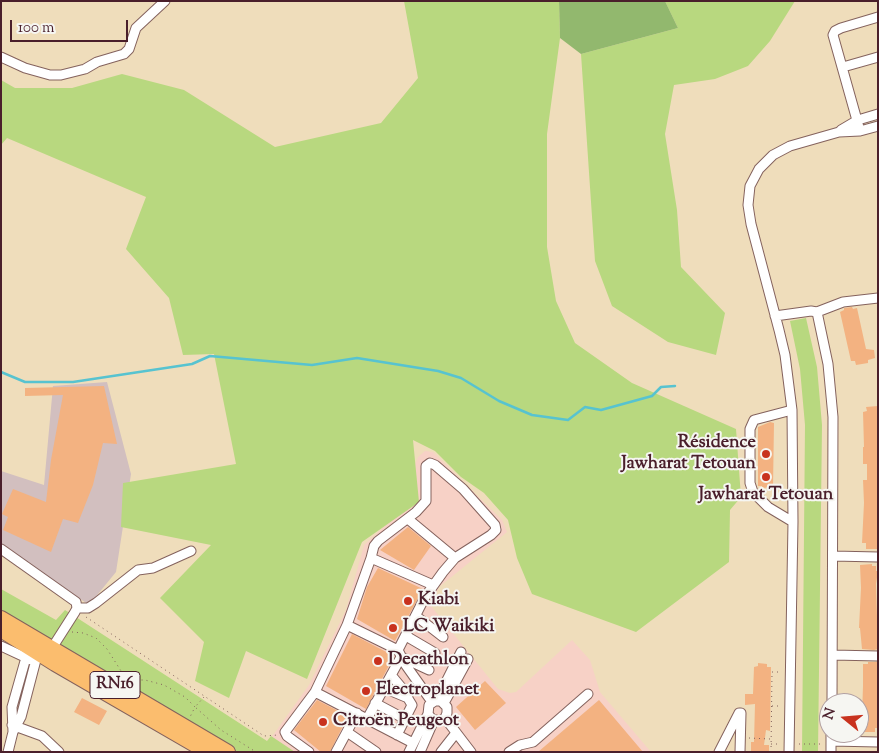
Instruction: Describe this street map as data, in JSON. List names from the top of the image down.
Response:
{
  "streets": {
    "highway": ["RN16"]
  },
  "places": [
    "Résidence Jawharat Tetouan",
    "Jawharat Tetouan",
    "Kiabi",
    "LC Waikiki",
    "Decathlon",
    "Electroplanet",
    "Citroën Peugeot"
  ],
  "scale_bar": "100 m",
  "north": "left"
}
